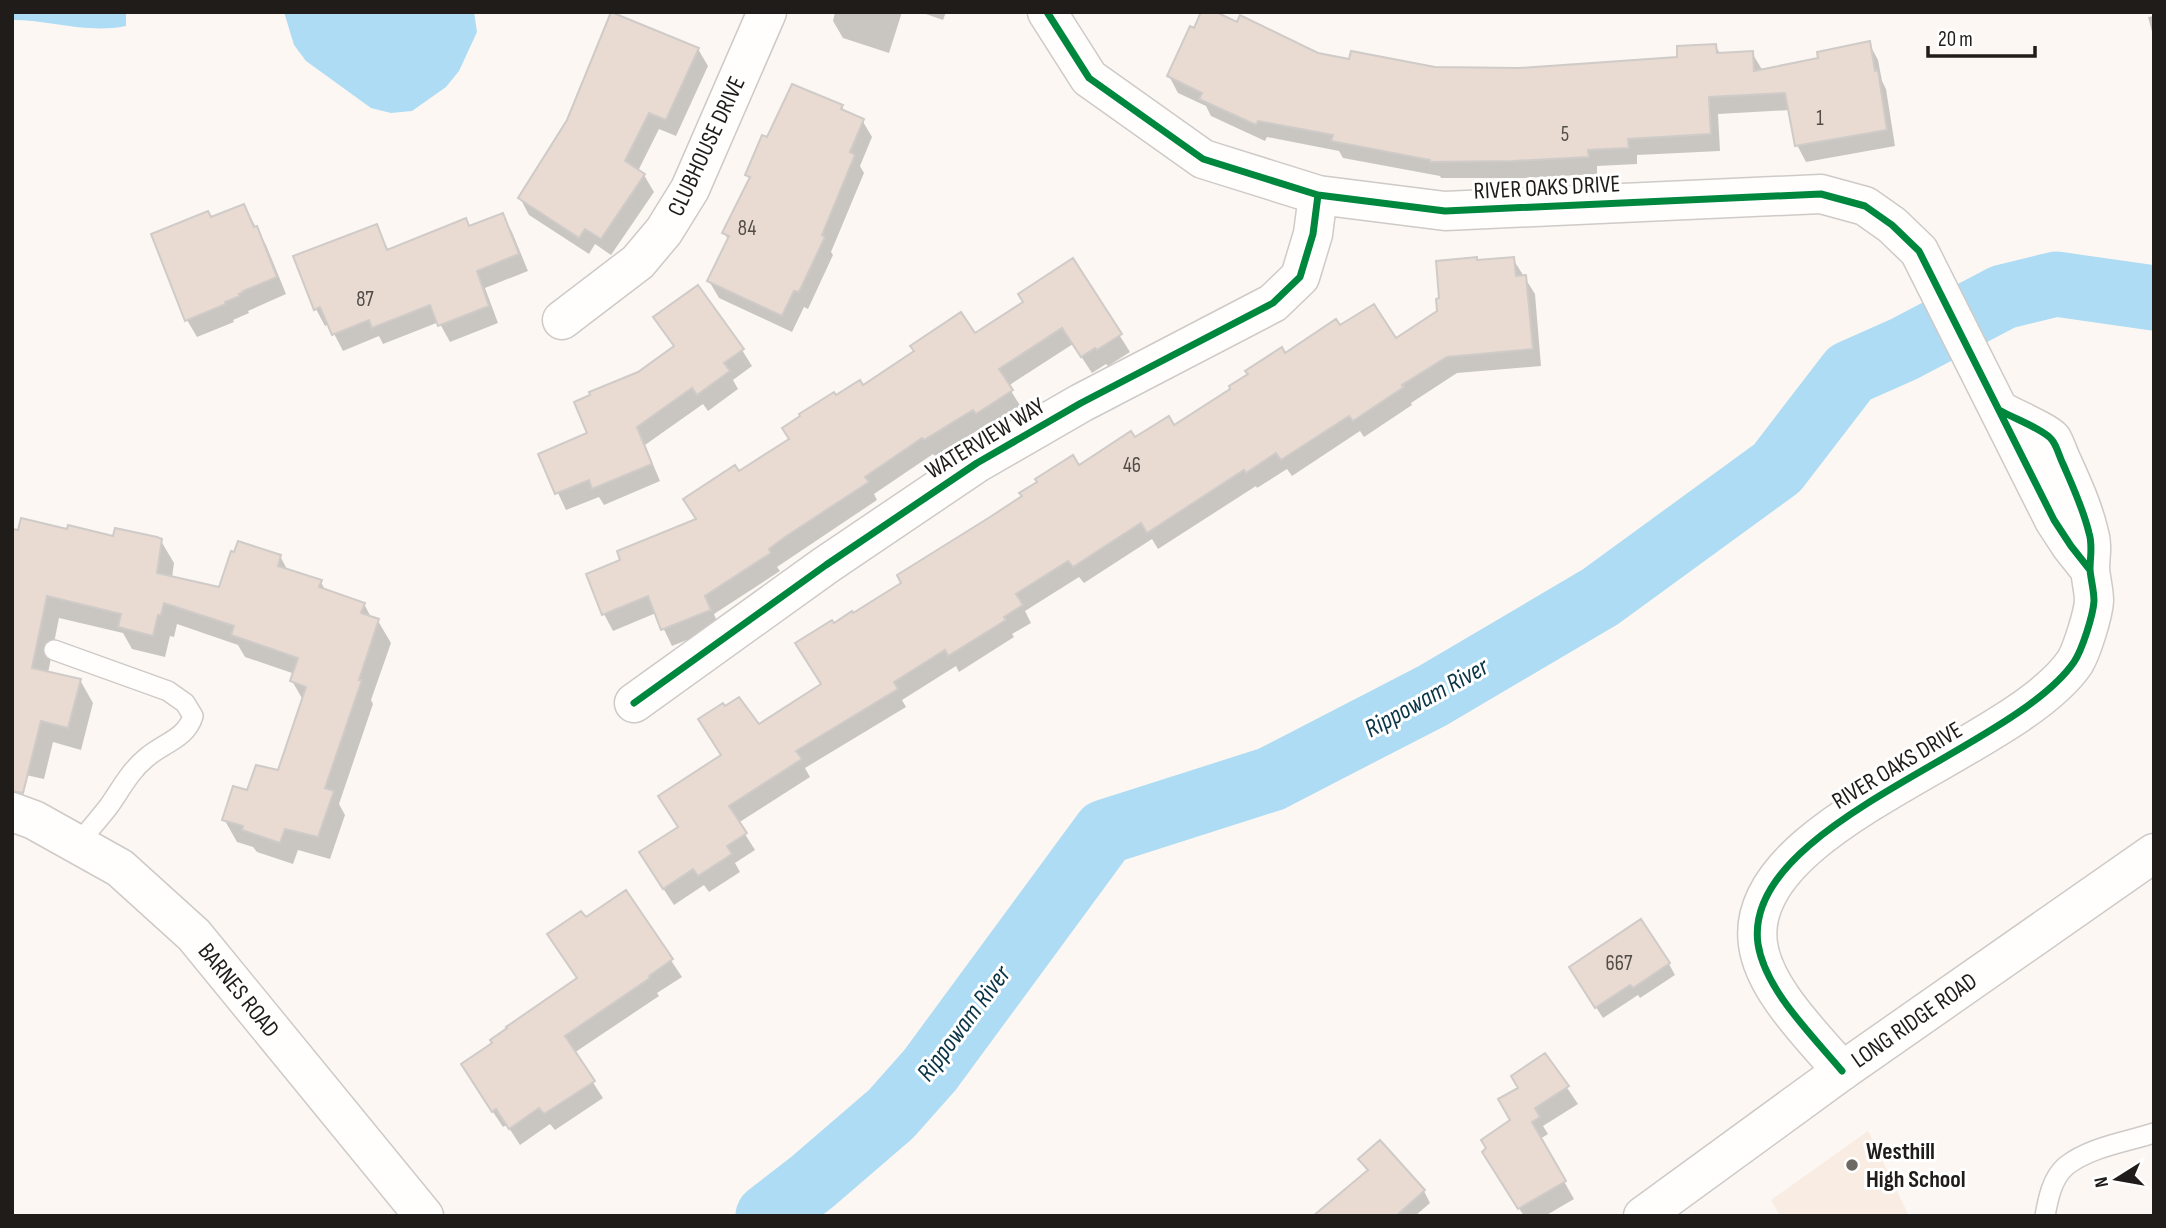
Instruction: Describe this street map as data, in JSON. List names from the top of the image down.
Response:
{
  "streets": {
    "street": [
      "CLUBHOUSE DRIVE",
      "RIVER OAKS DRIVE",
      "WATERVIEW WAY",
      "BARNES ROAD",
      "LONG RIDGE ROAD"
    ]
  },
  "crossings": [
    ["RIVER OAKS DRIVE", "WATERVIEW WAY"],
    ["RIVER OAKS DRIVE", "LONG RIDGE ROAD"]
  ],
  "water": ["Rippowam River"],
  "places": ["Westhill High School"],
  "house_numbers": [
    "1",
    "5",
    "84",
    "87",
    "46",
    "667"
  ],
  "scale_bar": "20 m",
  "north": "left"
}
